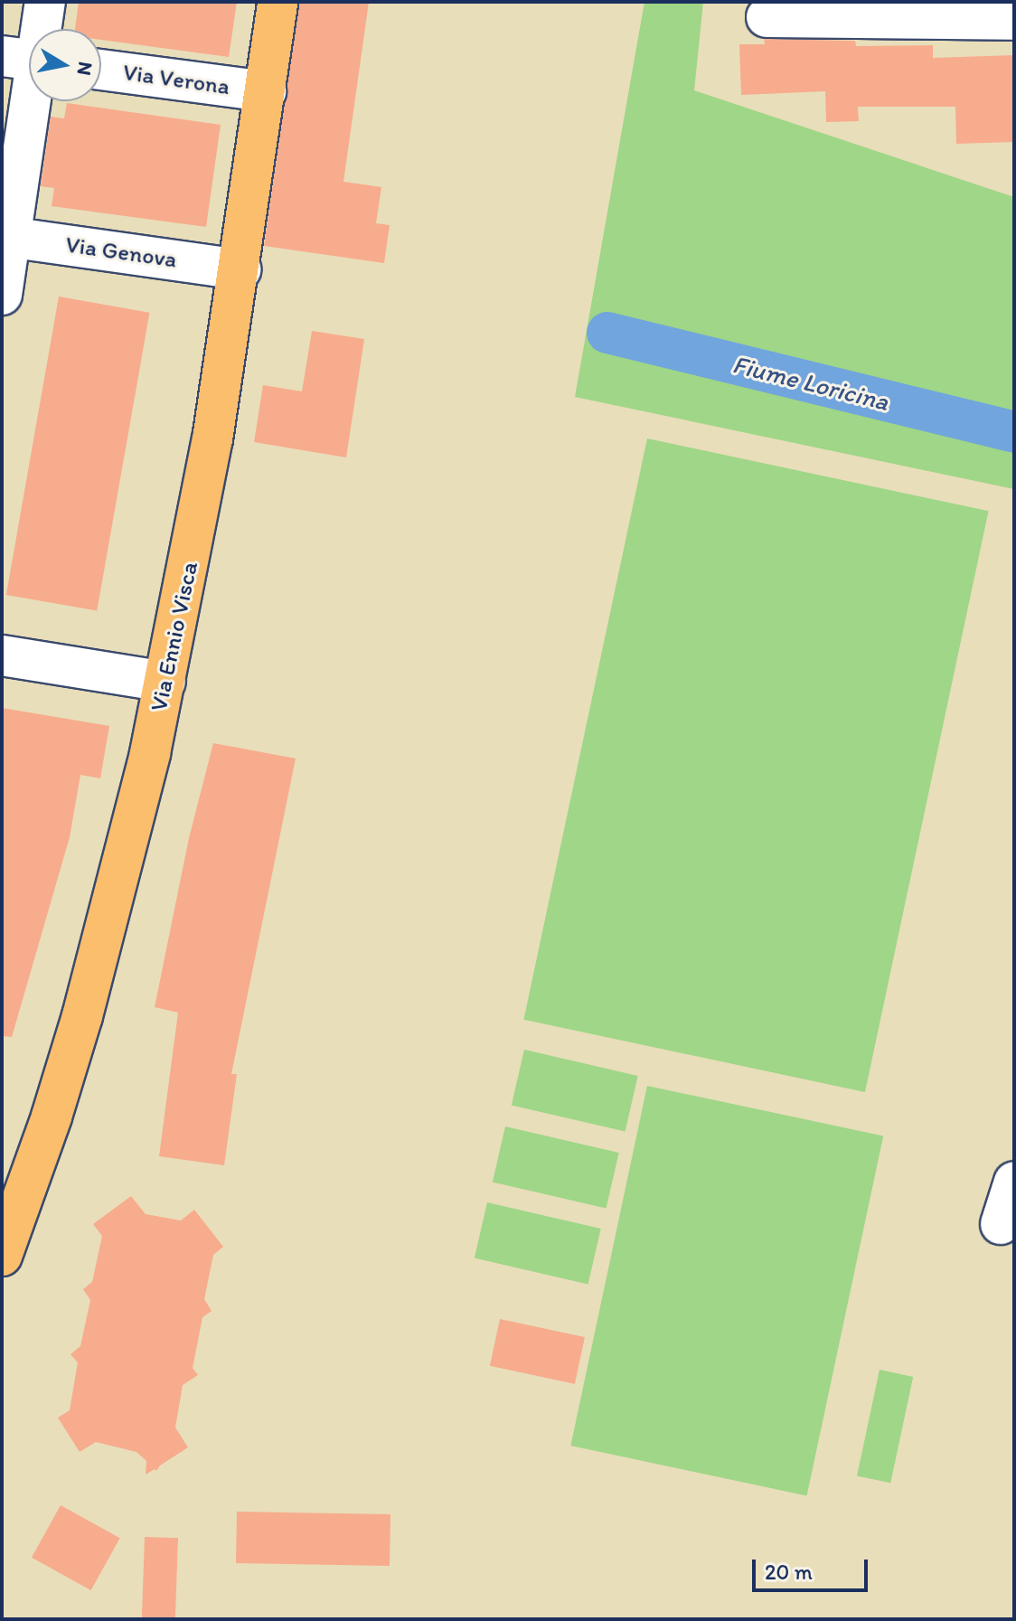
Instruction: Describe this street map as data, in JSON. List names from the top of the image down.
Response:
{
  "streets": {
    "main road": ["Via Ennio Visca"],
    "street": ["Via Verona", "Via Genova"]
  },
  "crossings": [
    ["Via Verona", "Via Ennio Visca"],
    ["Via Genova", "Via Ennio Visca"]
  ],
  "water": ["Fiume Loricina"],
  "scale_bar": "20 m",
  "north": "right"
}
